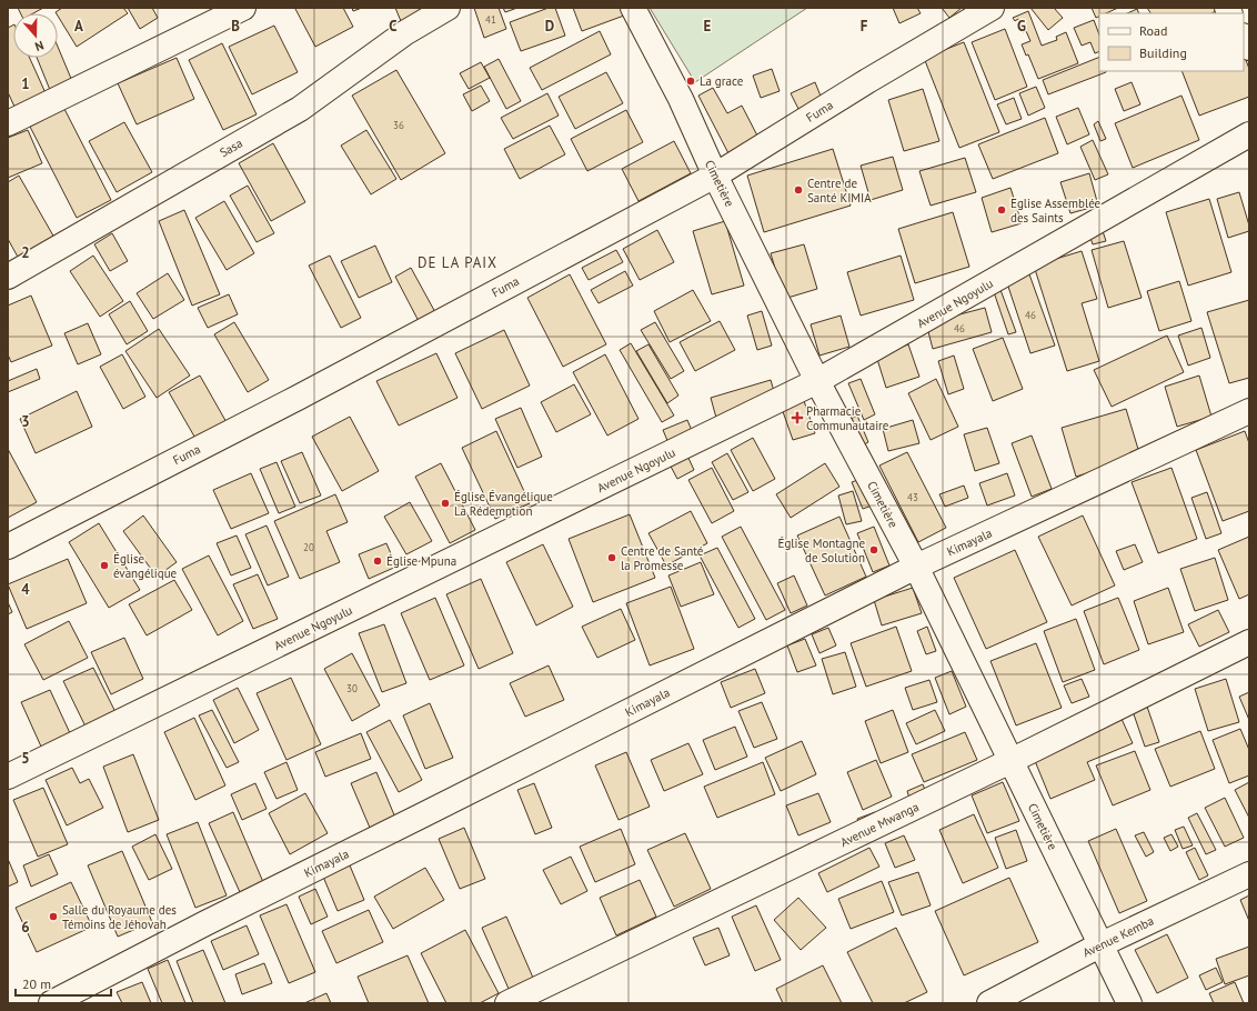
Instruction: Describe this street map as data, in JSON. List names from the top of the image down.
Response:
{
  "streets": {
    "street": [
      "Fuma",
      "Sasa",
      "Cimetière",
      "Avenue Ngoyulu",
      "Kimayala",
      "Avenue Mwanga",
      "Avenue Kemba"
    ]
  },
  "crossings": [
    ["Fuma", "Cimetière"],
    ["Cimetière", "Avenue Ngoyulu"],
    ["Cimetière", "Kimayala"],
    ["Cimetière", "Avenue Mwanga"],
    ["Cimetière", "Avenue Kemba"]
  ],
  "districts": ["DE LA PAIX"],
  "places": {
    "other": [
      "La grace",
      "Centre de Santé KIMIA",
      "Eglise Assemblée des Saints",
      "Église Évangélique La Rédemption",
      "Église Montagne de Solution",
      "Centre de Santé la Promesse",
      "Église Mpuna",
      "Église évangélique",
      "Salle du Royaume des Témoins de Jéhovah"
    ],
    "health": ["Pharmacie Communautaire"]
  },
  "house_numbers": [
    "41",
    "36",
    "46",
    "46",
    "43",
    "20",
    "30"
  ],
  "legend": ["Road", "Building"],
  "scale_bar": "20 m",
  "north": "bottom",
  "grid": {
    "columns": [
      "A",
      "B",
      "C",
      "D",
      "E",
      "F",
      "G"
    ],
    "rows": [
      "1",
      "2",
      "3",
      "4",
      "5",
      "6"
    ]
  }
}
